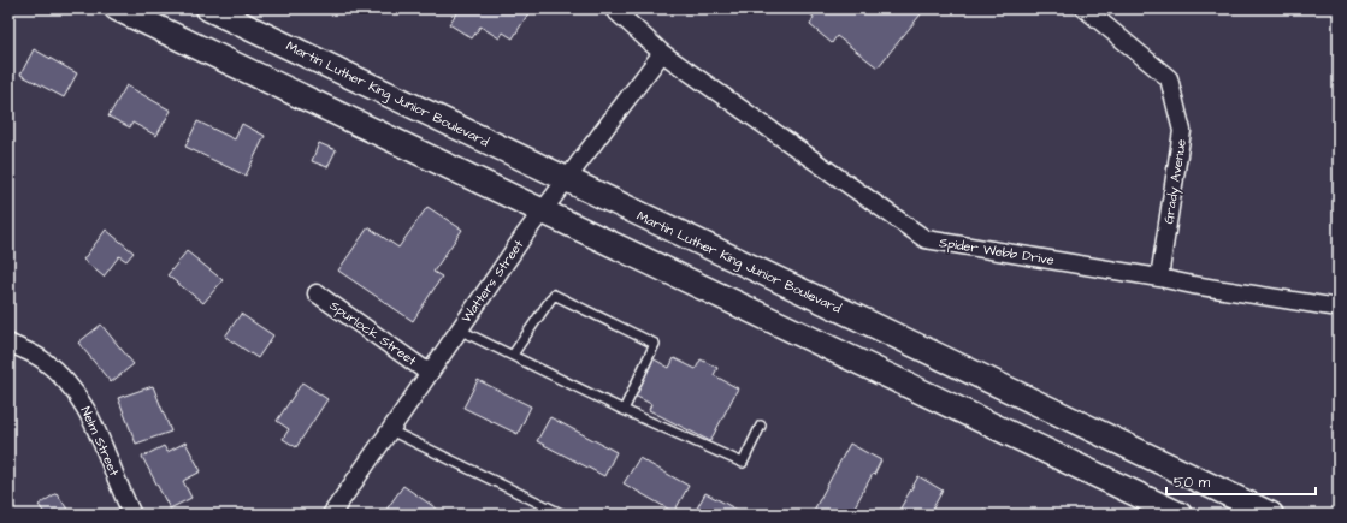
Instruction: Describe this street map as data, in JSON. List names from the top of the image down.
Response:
{
  "streets": {
    "main road": ["Martin Luther King Junior Boulevard"],
    "street": [
      "Grady Avenue",
      "Spider Webb Drive",
      "Watters Street",
      "Spurlock Street",
      "Nelm Street"
    ]
  },
  "crossings": [
    ["Martin Luther King Junior Boulevard", "Watters Street"],
    ["Grady Avenue", "Spider Webb Drive"],
    ["Spider Webb Drive", "Watters Street"],
    ["Watters Street", "Spurlock Street"]
  ],
  "scale_bar": "50 m"
}
